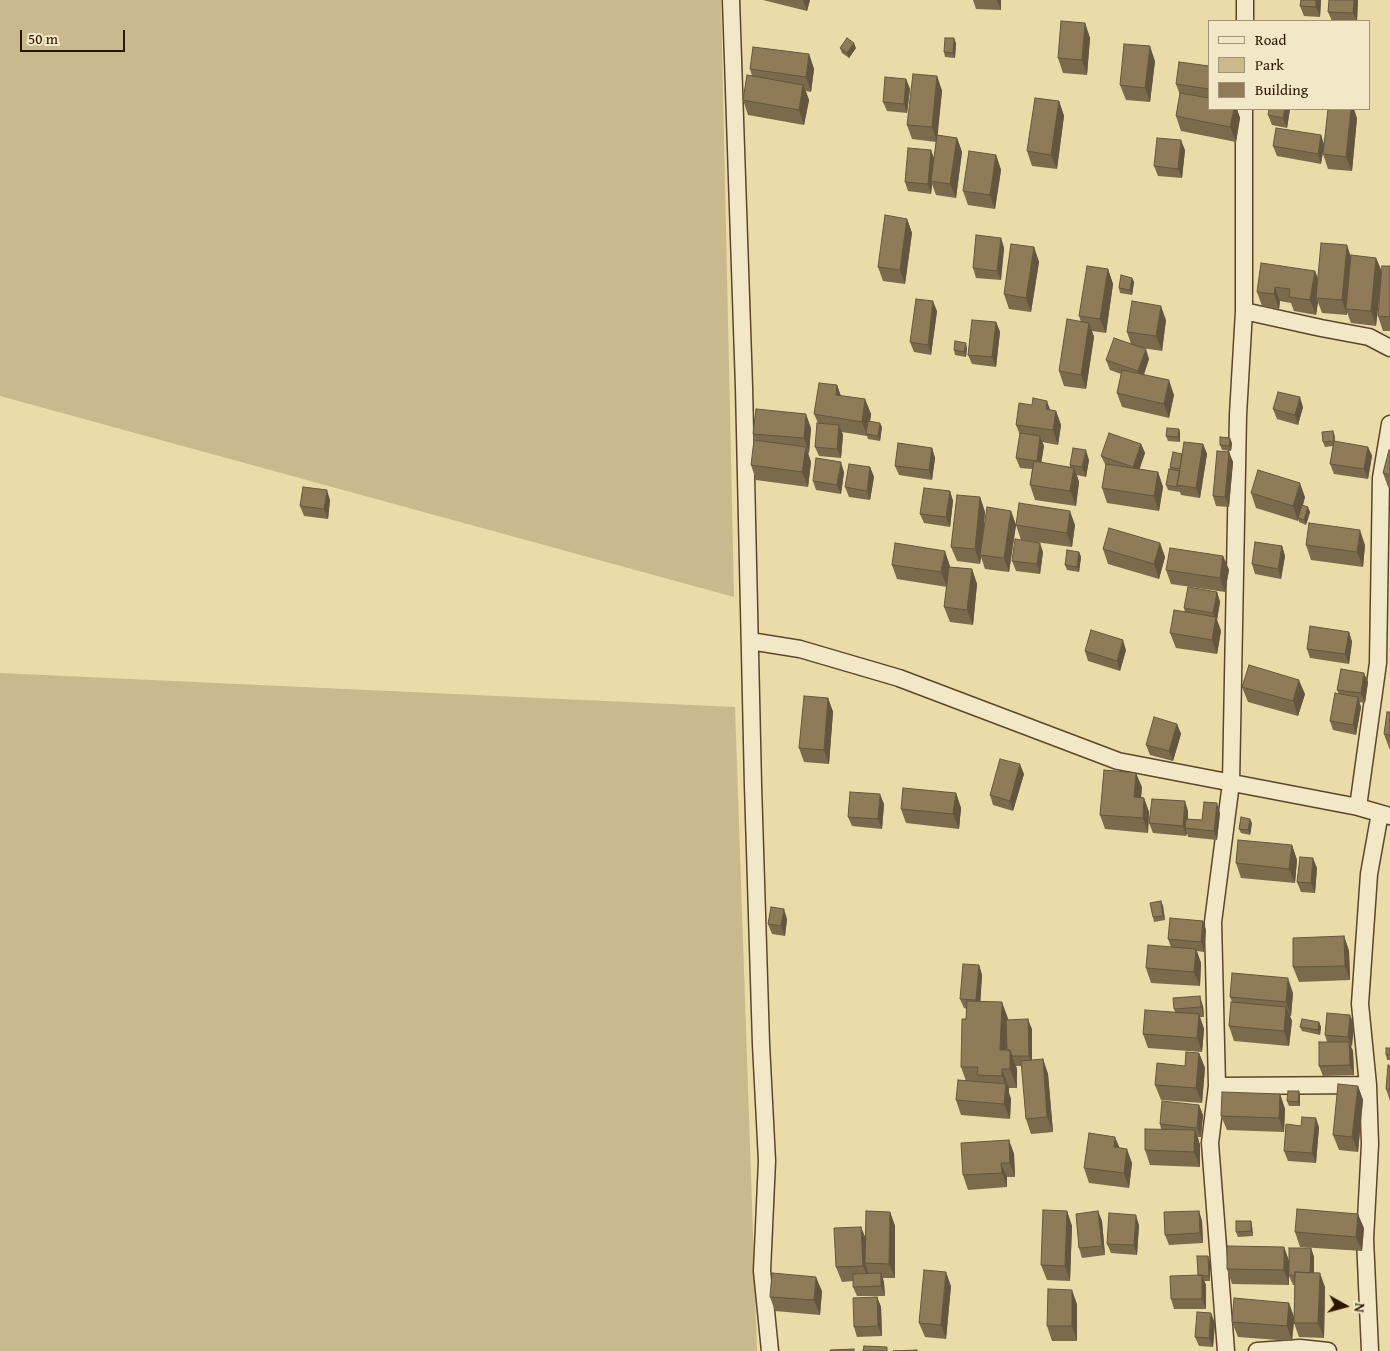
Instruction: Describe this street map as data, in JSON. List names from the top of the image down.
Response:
{
  "legend": ["Road", "Park", "Building"],
  "scale_bar": "50 m",
  "north": "right"
}
